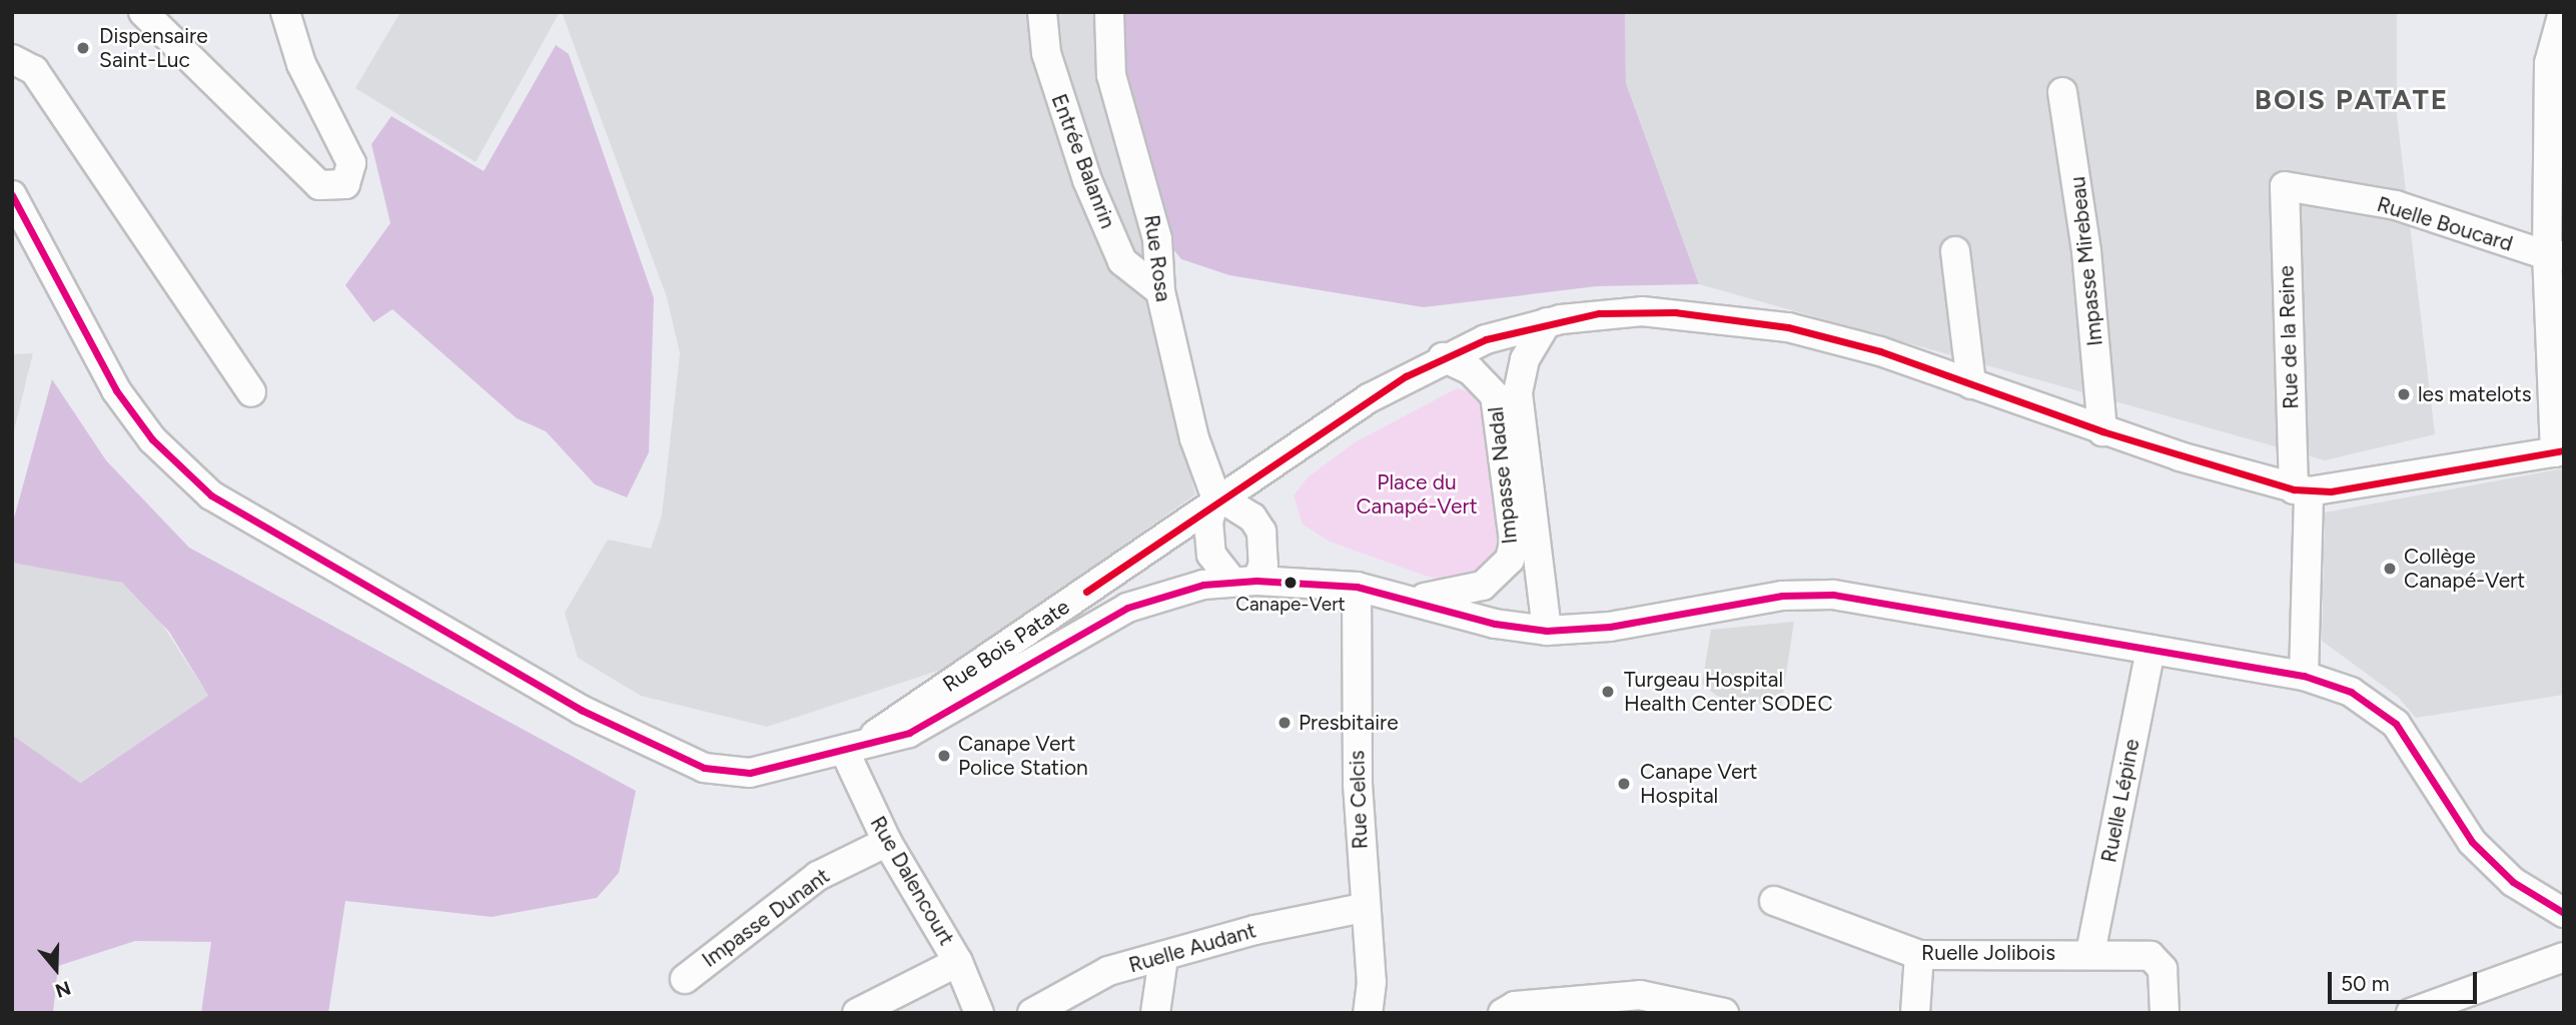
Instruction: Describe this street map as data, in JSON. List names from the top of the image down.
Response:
{
  "streets": {
    "street": [
      "Entrée Balanrin",
      "Ruelle Boucard",
      "Rue Rosa",
      "Impasse Mirebeau",
      "Rue de la Reine",
      "Impasse Nadal",
      "Rue Bois Patate",
      "Rue Celcis",
      "Ruelle Lépine",
      "Rue Dalencourt",
      "Impasse Dunant",
      "Ruelle Audant",
      "Ruelle Jolibois"
    ]
  },
  "crossings": [
    ["Entrée Balanrin", "Rue Rosa"],
    ["Ruelle Boucard", "Rue de la Reine"],
    ["Rue Rosa", "Rue Bois Patate"],
    ["Impasse Mirebeau", "Rue Bois Patate"],
    ["Rue de la Reine", "Rue Bois Patate"],
    ["Impasse Nadal", "Rue Bois Patate"],
    ["Rue Bois Patate", "Rue Dalencourt"],
    ["Rue Celcis", "Ruelle Audant"],
    ["Ruelle Lépine", "Ruelle Jolibois"],
    ["Rue Dalencourt", "Impasse Dunant"]
  ],
  "districts": ["BOIS PATATE"],
  "parks": ["Place du Canapé-Vert"],
  "places": [
    "Dispensaire Saint-Luc",
    "les matelots",
    "Collège Canapé-Vert",
    "Canape-Vert",
    "Turgeau Hospital Health Center SODEC",
    "Presbitaire",
    "Canape Vert Police Station",
    "Canape Vert Hospital"
  ],
  "scale_bar": "50 m",
  "north": "bottom"
}
